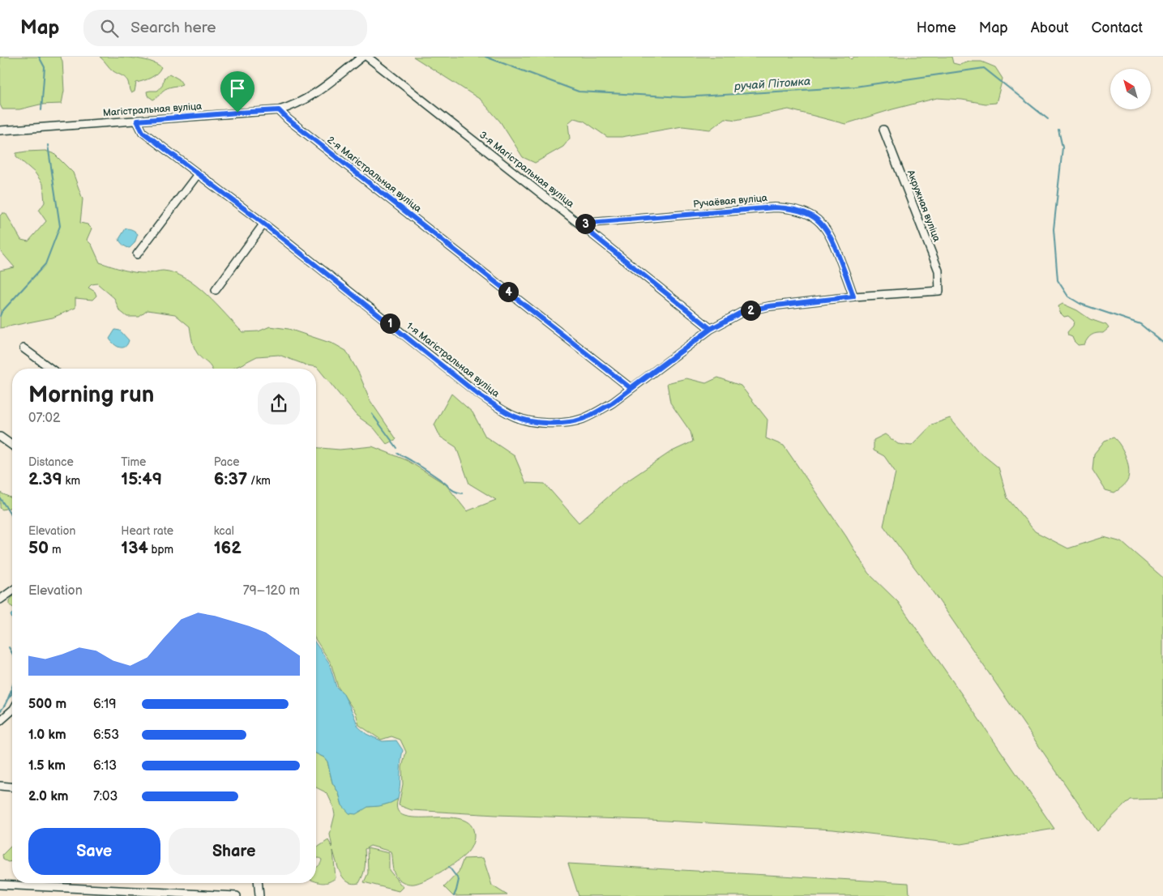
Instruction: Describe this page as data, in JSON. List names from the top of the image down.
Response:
{
  "streets": {
    "street": [
      "Магістральная вуліца",
      "3-я Магістральная вуліца",
      "2-я Магістральная вуліца",
      "Ручаёвая вуліца",
      "Акружная вуліца",
      "1-я Магістральная вуліца"
    ]
  },
  "crossings": [
    ["Магістральная вуліца", "2-я Магістральная вуліца"],
    ["Магістральная вуліца", "1-я Магістральная вуліца"],
    ["3-я Магістральная вуліца", "Ручаёвая вуліца"],
    ["3-я Магістральная вуліца", "1-я Магістральная вуліца"],
    ["2-я Магістральная вуліца", "1-я Магістральная вуліца"],
    ["Ручаёвая вуліца", "1-я Магістральная вуліца"],
    ["Акружная вуліца", "1-я Магістральная вуліца"]
  ],
  "water": ["ручай Пітомка"],
  "north": "top left",
  "page": {
    "header": "Map",
    "search": "Search here",
    "nav": [
      "Home",
      "Map",
      "About",
      "Contact"
    ],
    "pins": [
      "3",
      "4",
      "2",
      "1"
    ],
    "heading": ["Morning run", "07:02"],
    "stats": [
      ["Distance", "2.39 km"],
      ["Time", "15:49"],
      ["Pace", "6:37 /km"],
      ["Elevation", "50 m"],
      ["Heart rate", "134 bpm"],
      ["kcal", "162"]
    ],
    "chart": ["Elevation", "79–120 m"],
    "list": [
      {
        "name": "500 m",
        "note": "6:19"
      },
      {
        "name": "1.0 km",
        "note": "6:53"
      },
      {
        "name": "1.5 km",
        "note": "6:13"
      },
      {
        "name": "2.0 km",
        "note": "7:03"
      }
    ],
    "buttons": ["Save", "Share"]
  }
}
